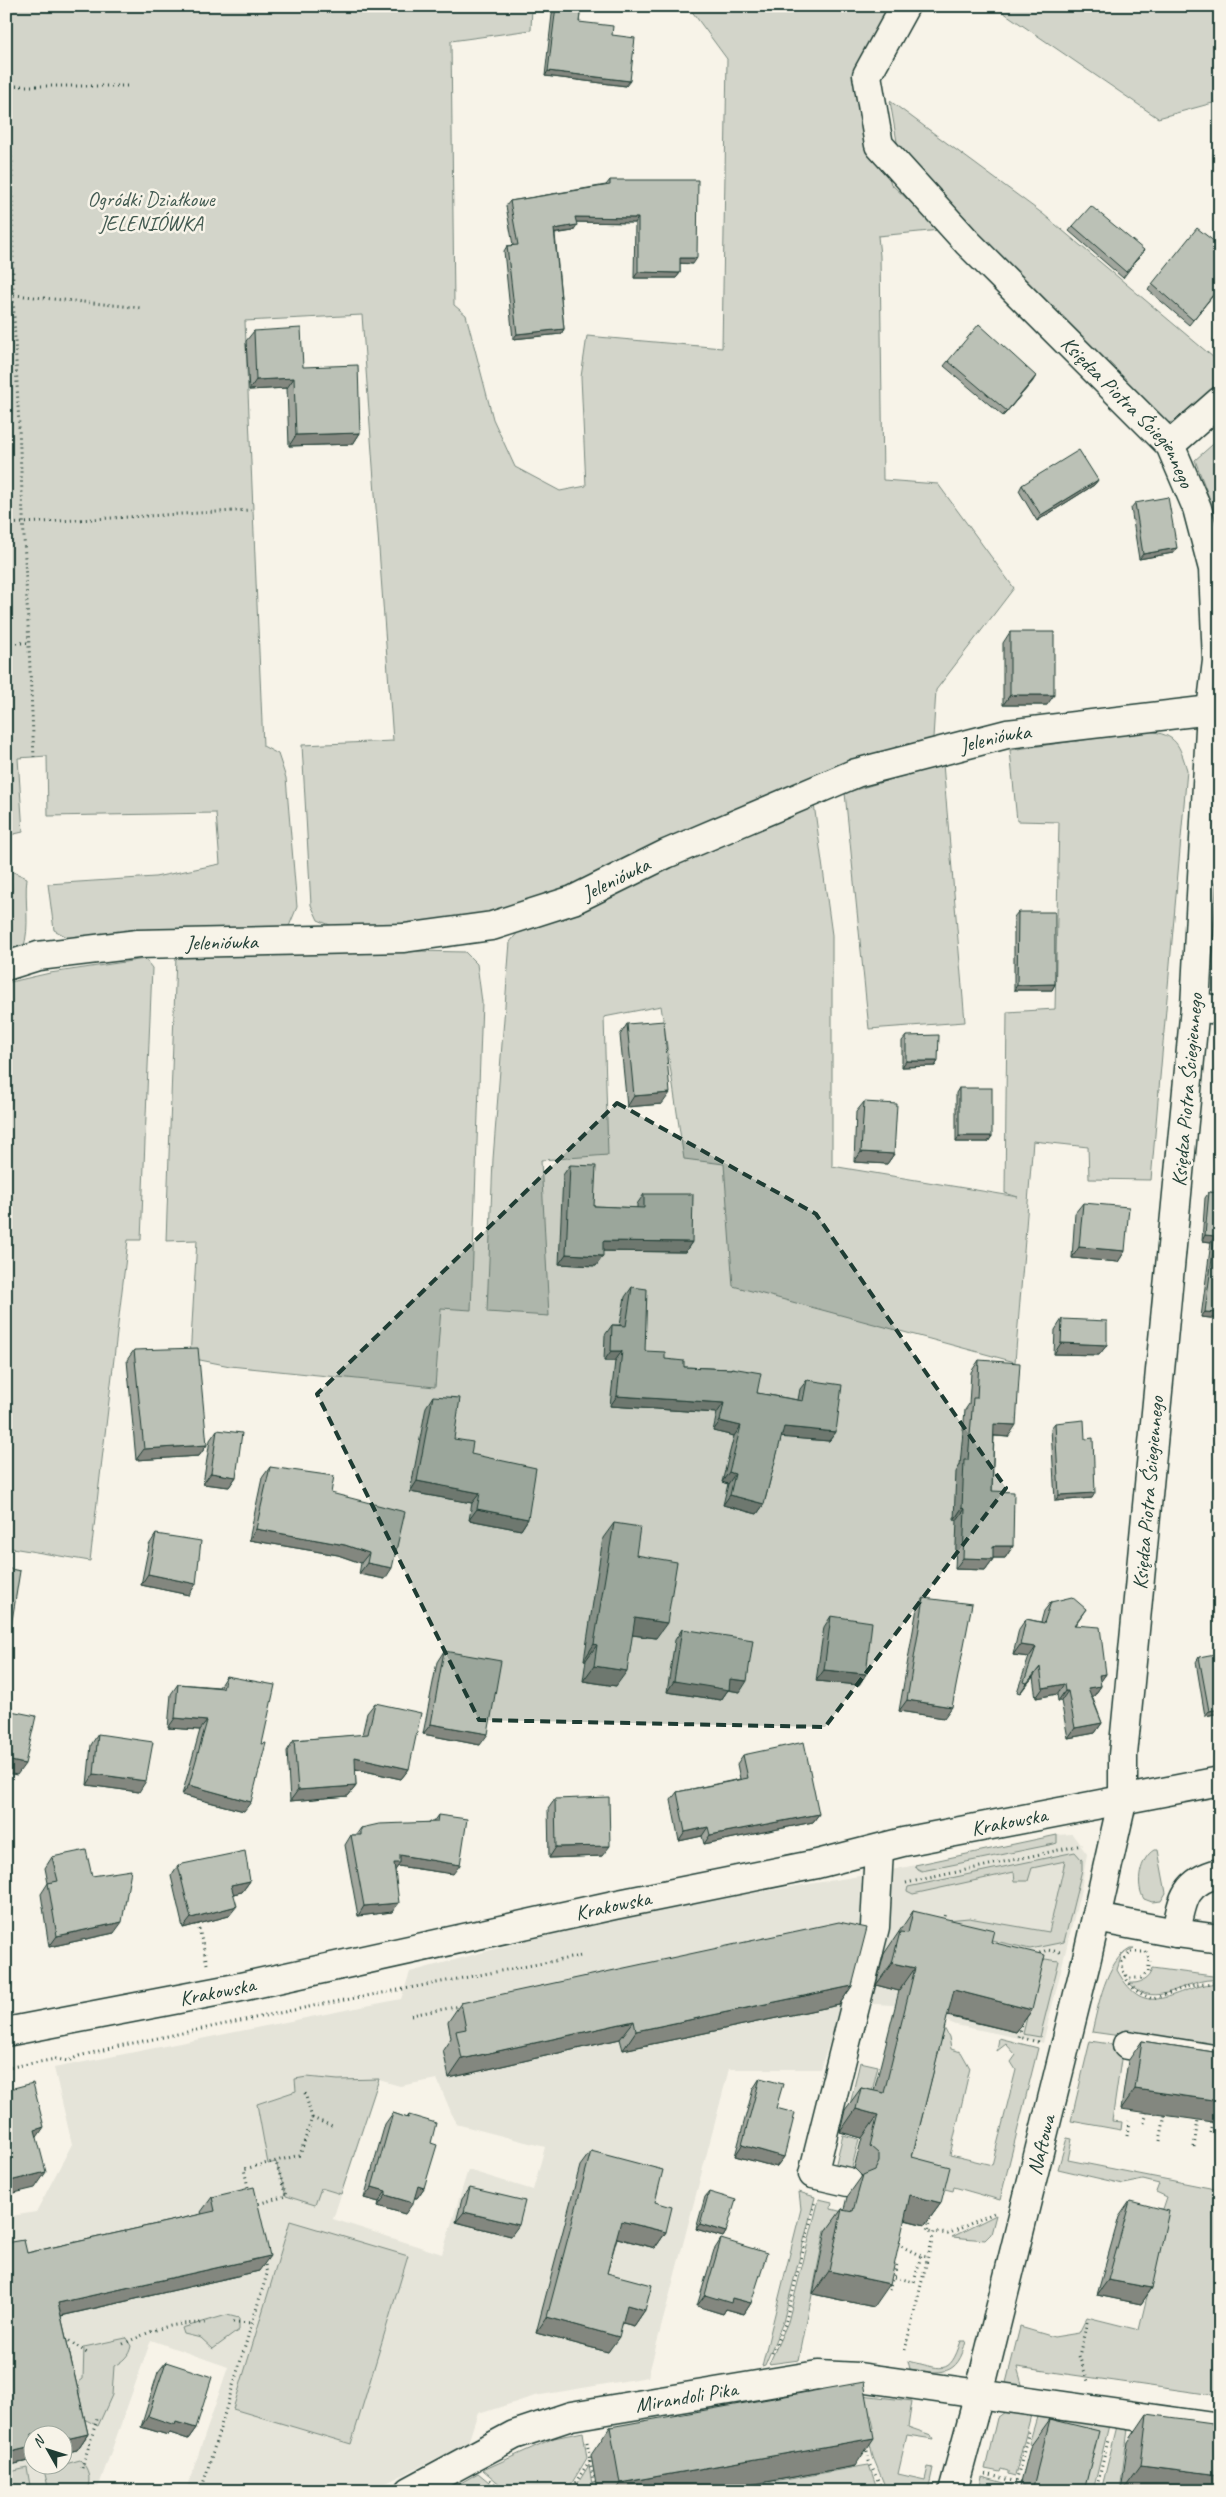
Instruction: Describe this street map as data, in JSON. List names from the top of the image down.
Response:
{
  "streets": {
    "street": [
      "Księdza Piotra Ściegiennego",
      "Jeleniówka",
      "Krakowska",
      "Naftowa",
      "Mirandoli Pika"
    ]
  },
  "crossings": [
    ["Księdza Piotra Ściegiennego", "Jeleniówka"],
    ["Księdza Piotra Ściegiennego", "Krakowska"],
    ["Księdza Piotra Ściegiennego", "Naftowa"],
    ["Krakowska", "Naftowa"],
    ["Naftowa", "Mirandoli Pika"]
  ],
  "parks": ["Ogródki Działkowe JELENIÓWKA"],
  "north": "top left"
}
